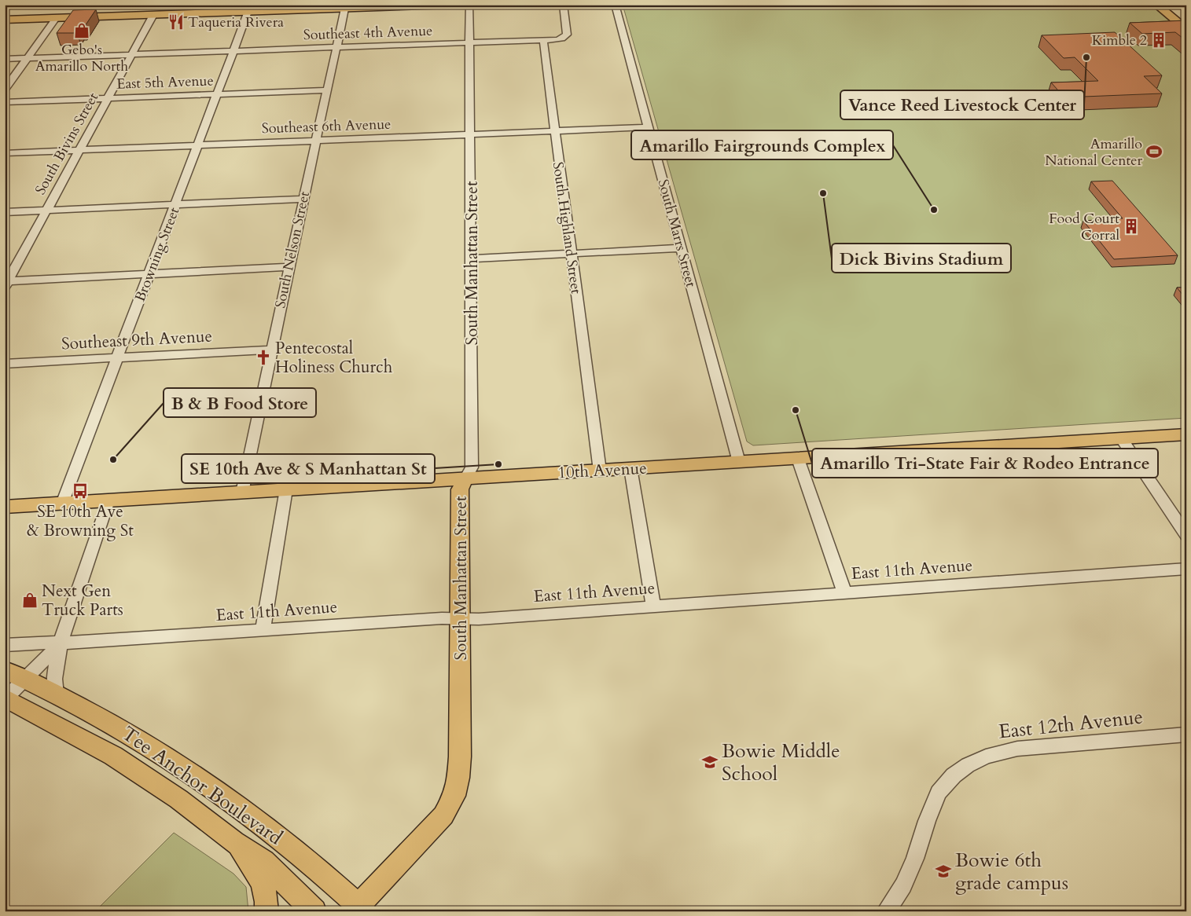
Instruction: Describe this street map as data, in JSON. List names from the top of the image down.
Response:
{
  "streets": {
    "main road": ["South Manhattan Street", "10th Avenue", "Tee Anchor Boulevard"],
    "street": [
      "Southeast 4th Avenue",
      "East 5th Avenue",
      "Southeast 6th Avenue",
      "South Bivins Street",
      "South Highland Street",
      "South Marrs Street",
      "South Nelson Street",
      "Browning Street",
      "Southeast 9th Avenue",
      "East 11th Avenue",
      "East 12th Avenue"
    ]
  },
  "crossings": [
    ["Southeast 4th Avenue", "South Bivins Street"],
    ["Southeast 4th Avenue", "South Highland Street"],
    ["Southeast 4th Avenue", "South Nelson Street"],
    ["Southeast 4th Avenue", "Browning Street"],
    ["Southeast 4th Avenue", "South Manhattan Street"],
    ["East 5th Avenue", "South Bivins Street"],
    ["East 5th Avenue", "South Nelson Street"],
    ["East 5th Avenue", "Browning Street"],
    ["Southeast 6th Avenue", "South Bivins Street"],
    ["Southeast 6th Avenue", "South Highland Street"],
    ["Southeast 6th Avenue", "South Marrs Street"],
    ["Southeast 6th Avenue", "South Nelson Street"],
    ["Southeast 6th Avenue", "Browning Street"],
    ["Southeast 6th Avenue", "South Manhattan Street"],
    ["South Highland Street", "10th Avenue"],
    ["South Marrs Street", "10th Avenue"],
    ["South Nelson Street", "Southeast 9th Avenue"],
    ["South Nelson Street", "10th Avenue"],
    ["Browning Street", "Southeast 9th Avenue"],
    ["Browning Street", "10th Avenue"],
    ["South Manhattan Street", "10th Avenue"],
    ["South Manhattan Street", "East 11th Avenue"],
    ["South Manhattan Street", "Tee Anchor Boulevard"]
  ],
  "places": {
    "restaurant": ["Taqueria Rivera"],
    "shop": ["Gebo's Amarillo North", "Next Gen Truck Parts"],
    "building": ["Kimble 2", "Food Court Corral"],
    "other": [
      "Vance Reed Livestock Center",
      "Dick Bivins Stadium",
      "Amarillo Fairgrounds Complex",
      "Amarillo Tri-State Fair & Rodeo Entrance",
      "B & B Food Store",
      "SE 10th Ave & S Manhattan St"
    ],
    "sports": ["Amarillo National Center"],
    "church": ["Pentecostal Holiness Church"],
    "bus stop": ["SE 10th Ave & Browning St"],
    "school or university": ["Bowie Middle School", "Bowie 6th grade campus"]
  }
}
